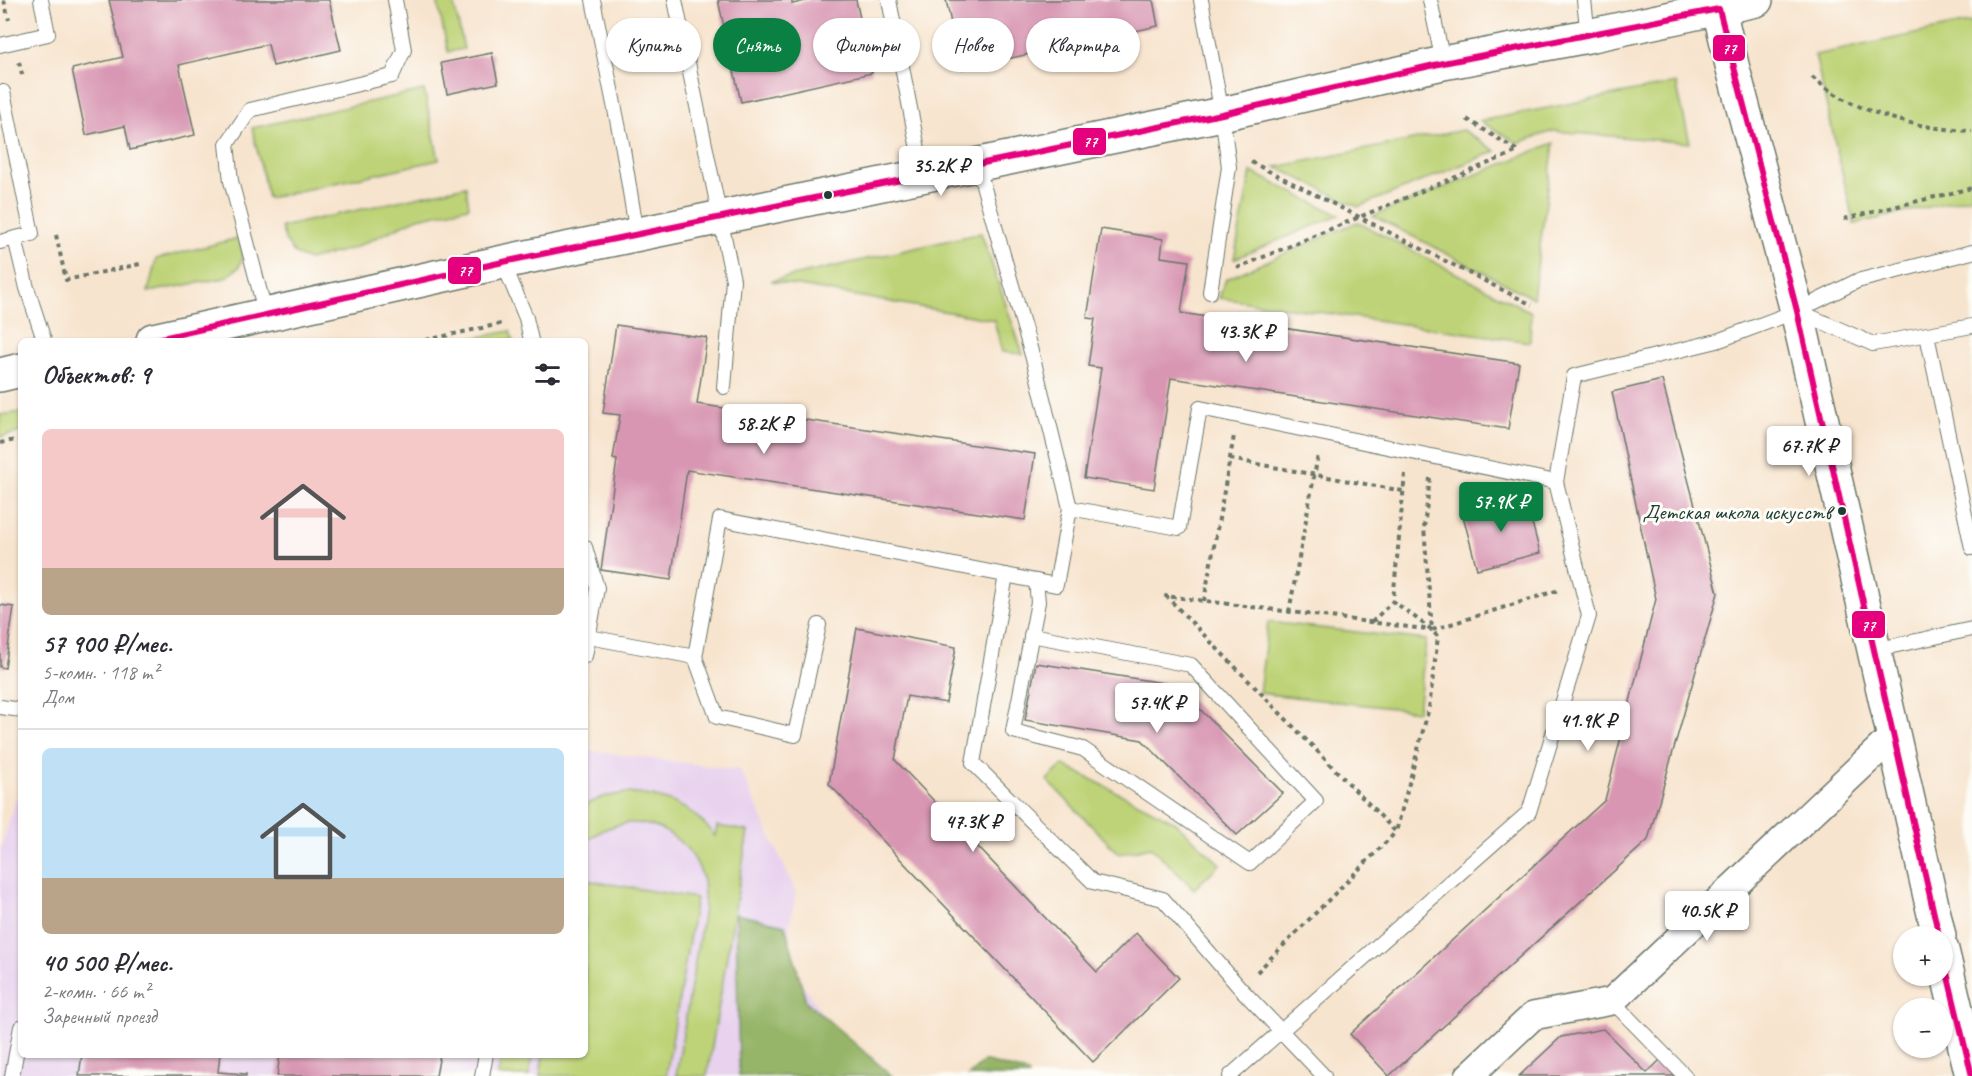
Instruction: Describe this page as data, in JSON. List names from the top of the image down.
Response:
{
  "places": ["Детская школа искусств"],
  "lines": ["transit line 77"],
  "page": {
    "chip": [
      "Купить",
      "Снять",
      "Фильтры",
      "Новое",
      "Квартира"
    ],
    "price": [
      "35.2K ₽",
      "43.3K ₽",
      "58.2K ₽",
      "67.7K ₽",
      "57.9K ₽",
      "57.4K ₽",
      "41.9K ₽",
      "47.3K ₽",
      "40.5K ₽"
    ],
    "heading": "Объектов: 9",
    "list": [
      {
        "name": "57 900 ₽/мес.",
        "note": "5-комн. · 118 m² · Дом"
      },
      {
        "name": "40 500 ₽/мес.",
        "note": "2-комн. · 66 m² · Заречный проезд"
      }
    ],
    "map_buttons": ["+", "−"]
  }
}
